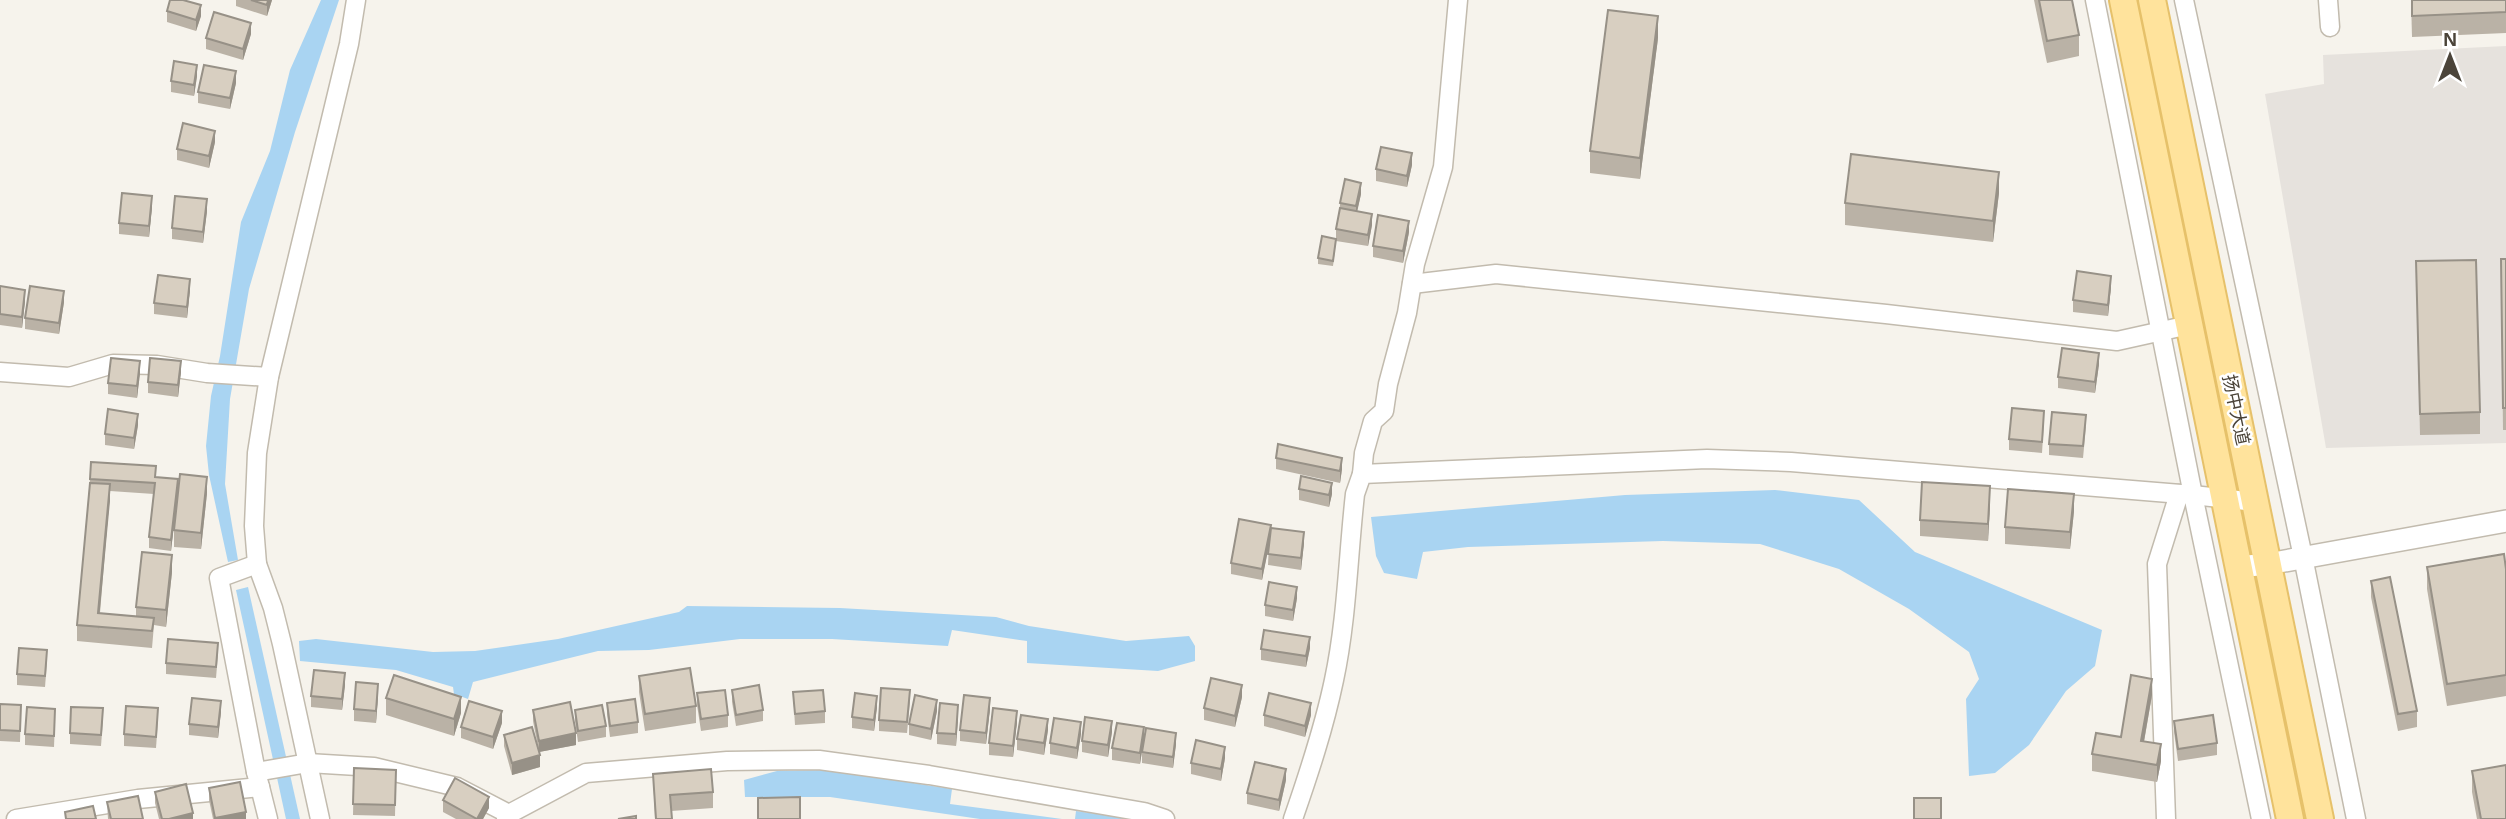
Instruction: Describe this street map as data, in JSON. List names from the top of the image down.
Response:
{
  "streets": {
    "main road": ["扬中大道"]
  },
  "north": "top"
}
